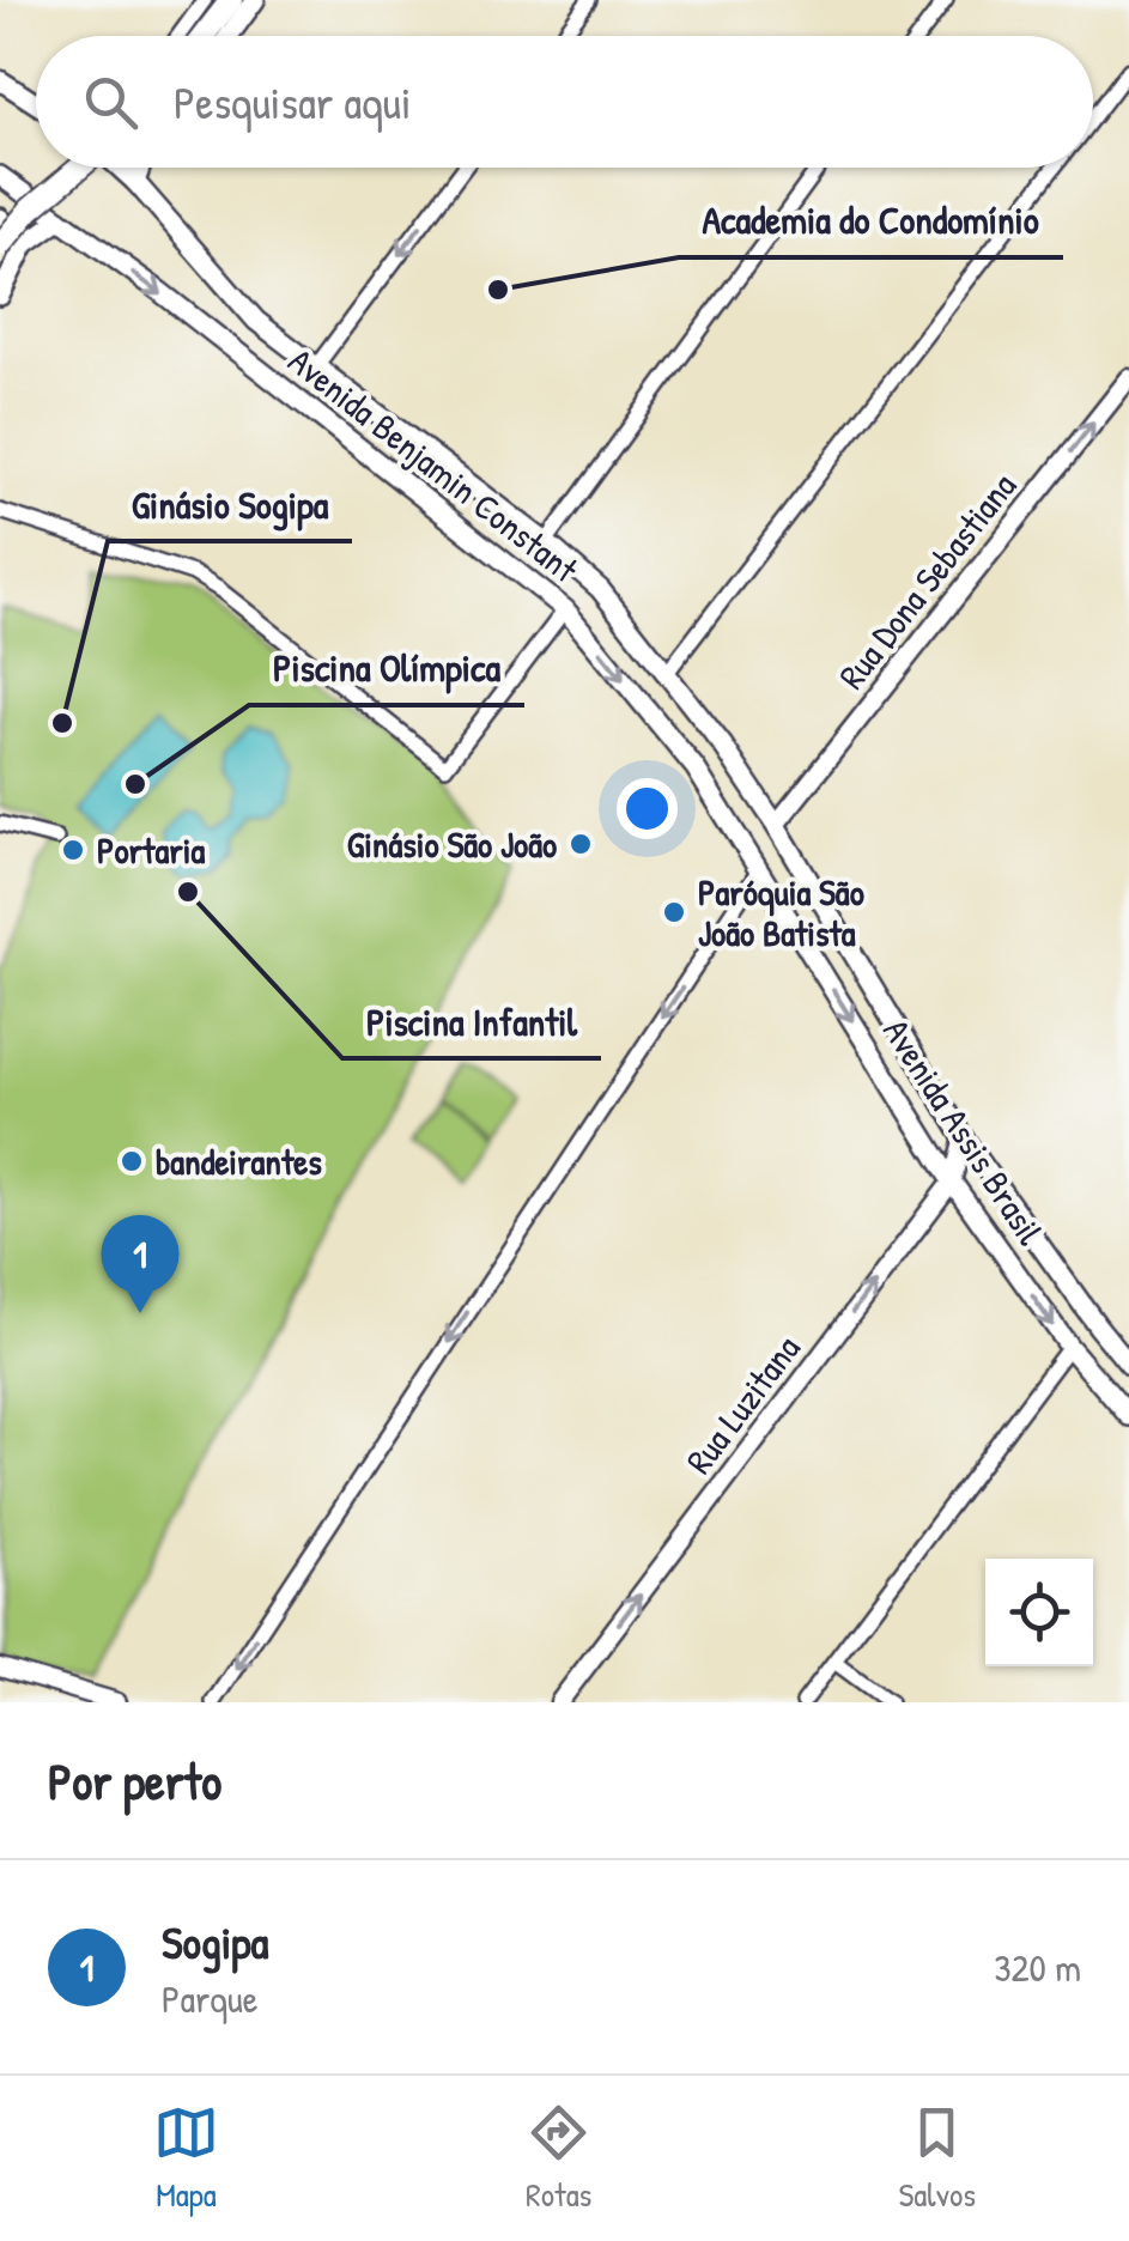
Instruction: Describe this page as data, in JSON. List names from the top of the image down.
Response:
{
  "streets": {
    "main road": ["Avenida Benjamin Constant", "Avenida Assis Brasil"],
    "street": ["Rua Dona Sebastiana", "Rua Luzitana"]
  },
  "crossings": [
    ["Avenida Benjamin Constant", "Rua Dona Sebastiana"],
    ["Avenida Benjamin Constant", "Avenida Assis Brasil"],
    ["Rua Dona Sebastiana", "Avenida Assis Brasil"],
    ["Avenida Assis Brasil", "Rua Luzitana"]
  ],
  "one_way": ["Rua Dona Sebastiana", "Rua Luzitana"],
  "places": [
    "Academia do Condomínio",
    "Ginásio Sogipa",
    "Piscina Olímpica",
    "Ginásio São João",
    "Portaria",
    "Piscina Infantil",
    "Paróquia São João Batista",
    "bandeirantes"
  ],
  "page": {
    "search": "Pesquisar aqui",
    "pins": "1",
    "heading": "Por perto",
    "list": [
      {
        "mark": "1",
        "name": "Sogipa",
        "note": "Parque",
        "value": "320 m"
      }
    ],
    "nav": ["Mapa", "Rotas", "Salvos"]
  }
}
